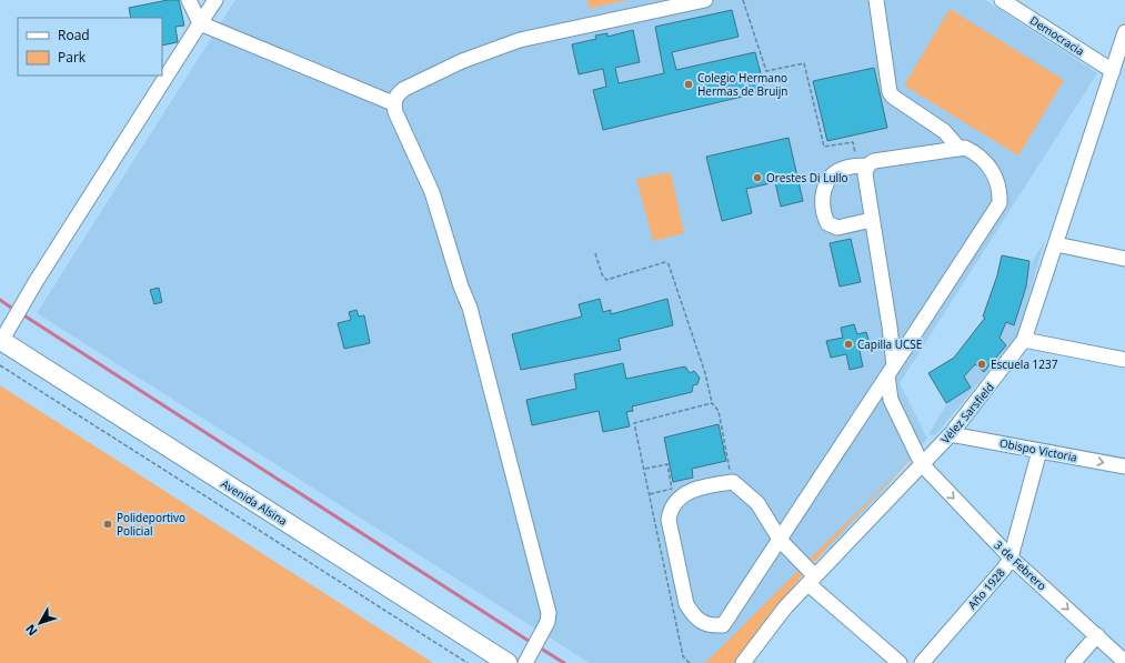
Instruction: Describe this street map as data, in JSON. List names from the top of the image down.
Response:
{
  "streets": {
    "main road": ["Avenida Alsina"],
    "street": [
      "Democracia",
      "Vélez Sarsfield",
      "Obispo Victoria",
      "3 de Febrero",
      "Año 1928"
    ]
  },
  "crossings": [
    ["Democracia", "Vélez Sarsfield"],
    ["Vélez Sarsfield", "Obispo Victoria"],
    ["Vélez Sarsfield", "3 de Febrero"],
    ["Obispo Victoria", "Año 1928"],
    ["3 de Febrero", "Año 1928"]
  ],
  "one_way": ["3 de Febrero"],
  "places": [
    "Colegio Hermano Hermas de Bruijn",
    "Orestes Di Lullo",
    "Capilla UCSE",
    "Escuela 1237",
    "Polideportivo Policial"
  ],
  "legend": ["Road", "Park"],
  "north": "bottom left"
}
